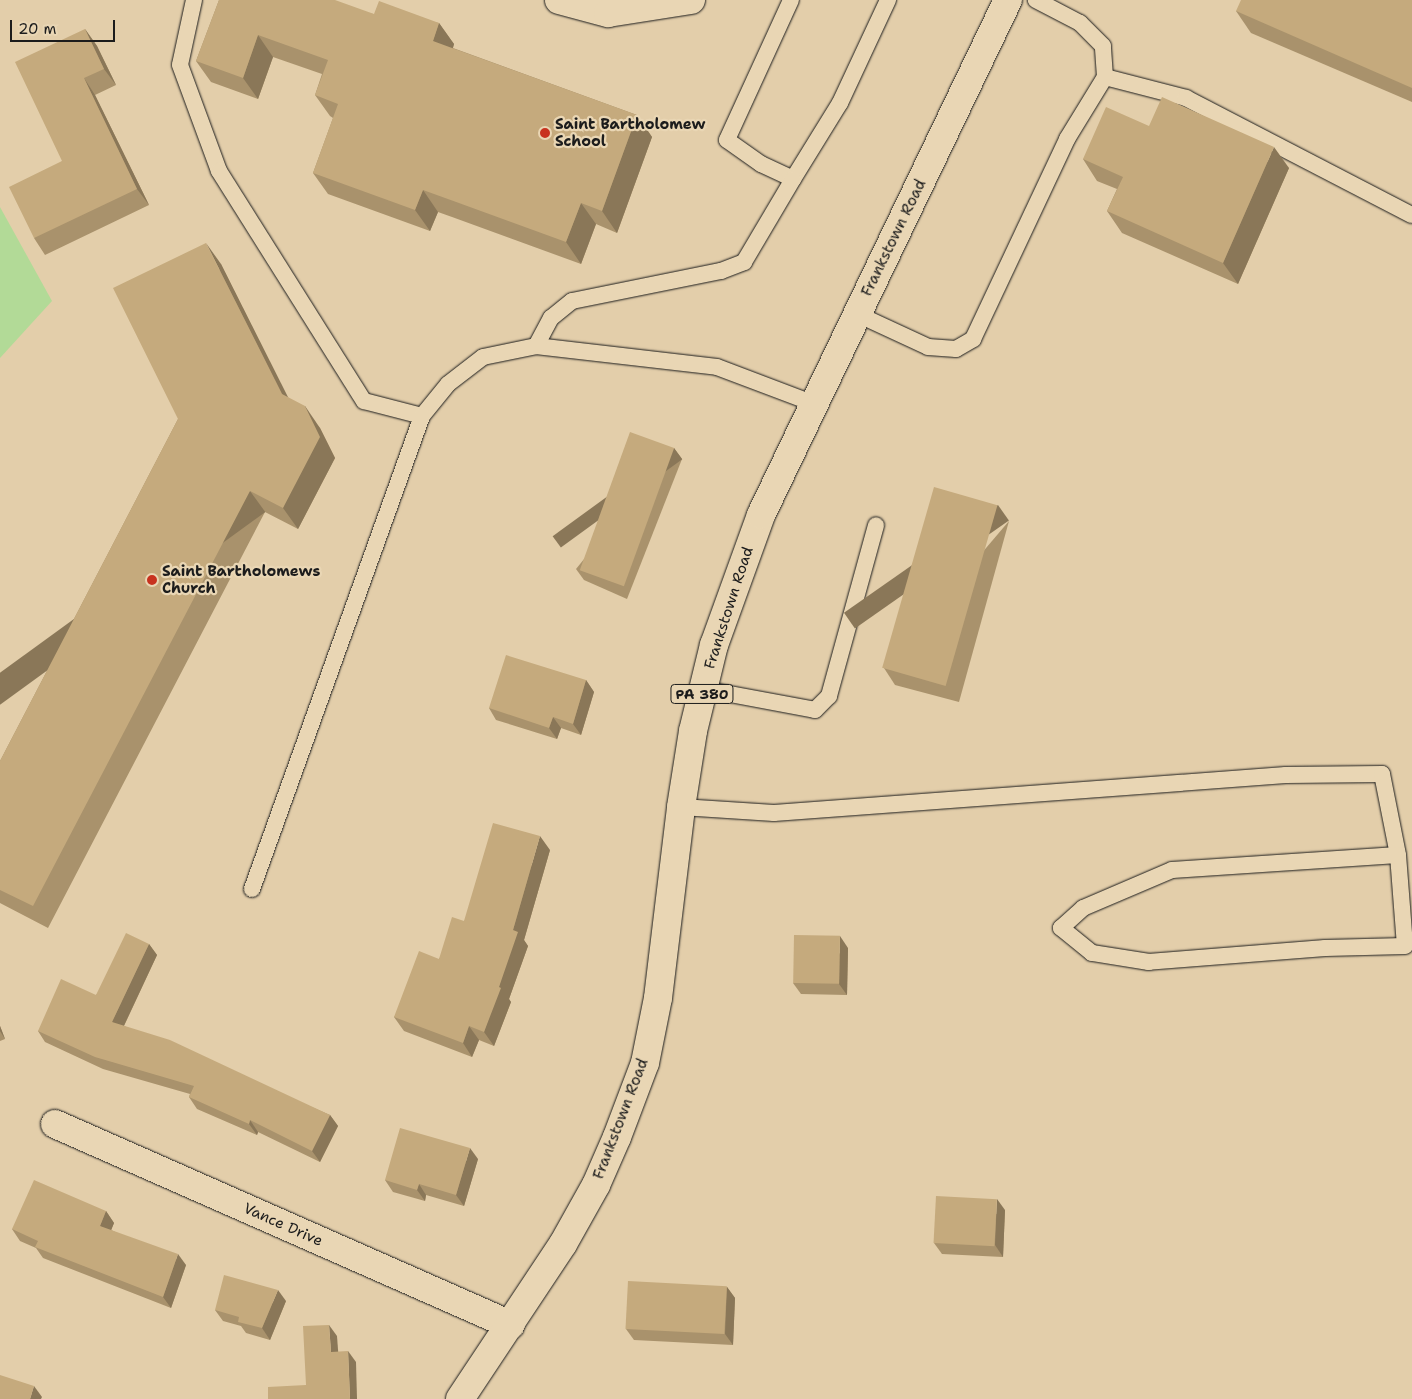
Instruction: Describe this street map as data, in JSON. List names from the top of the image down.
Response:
{
  "streets": {
    "main road": ["Frankstown Road", "PA 380", "Vance Drive"]
  },
  "crossings": [
    ["Frankstown Road", "Vance Drive"]
  ],
  "places": ["Saint Bartholomew School", "Saint Bartholomews Church"],
  "scale_bar": "20 m"
}
